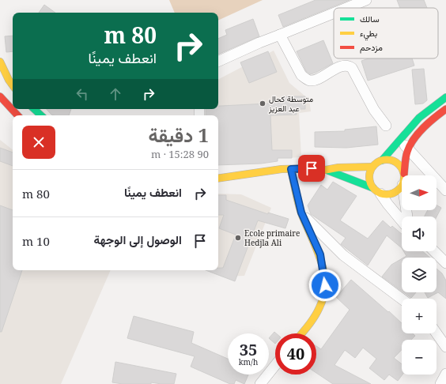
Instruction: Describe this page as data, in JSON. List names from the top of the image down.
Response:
{
  "places": ["متوسطة كحال عبد العزيز", "Ecole primaire Hedjla Ali"],
  "legend": ["سالك", "بطيء", "مزدحم"],
  "north": "right",
  "page": {
    "turn": ["80 m", "انعطف يمينًا"],
    "heading": ["1 دقيقة", "90 m · 15:28"],
    "list": [
      {
        "name": "انعطف يمينًا",
        "value": "80 m"
      },
      {
        "name": "الوصول إلى الوجهة",
        "value": "10 m"
      }
    ],
    "map_buttons": ["+", "−"],
    "speed": "35 km/h",
    "limit": "40"
  }
}
